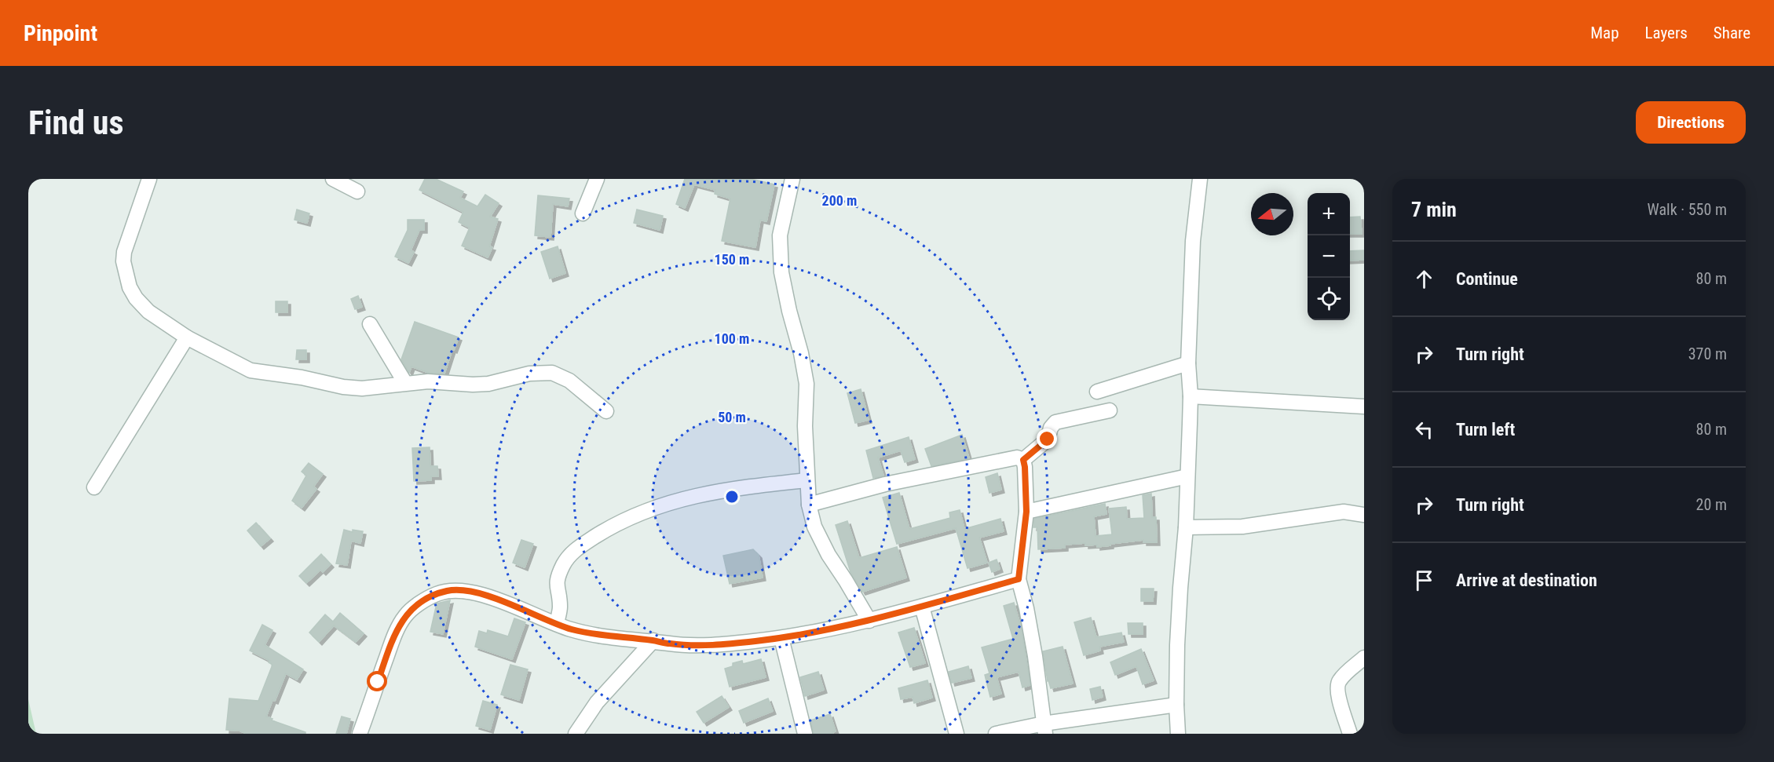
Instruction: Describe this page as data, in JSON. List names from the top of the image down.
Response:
{
  "north": "left",
  "page": {
    "header": "Pinpoint",
    "nav": ["Map", "Layers", "Share"],
    "buttons": "Directions",
    "title": "Find us",
    "heading": ["7 min", "Walk · 550 m"],
    "map_buttons": ["+", "−"],
    "list": [
      ["Continue", "80 m"],
      ["Turn right", "370 m"],
      ["Turn left", "80 m"],
      ["Turn right", "20 m"],
      "Arrive at destination"
    ]
  },
  "rings": [
    "200 m",
    "150 m",
    "100 m",
    "50 m"
  ]
}
